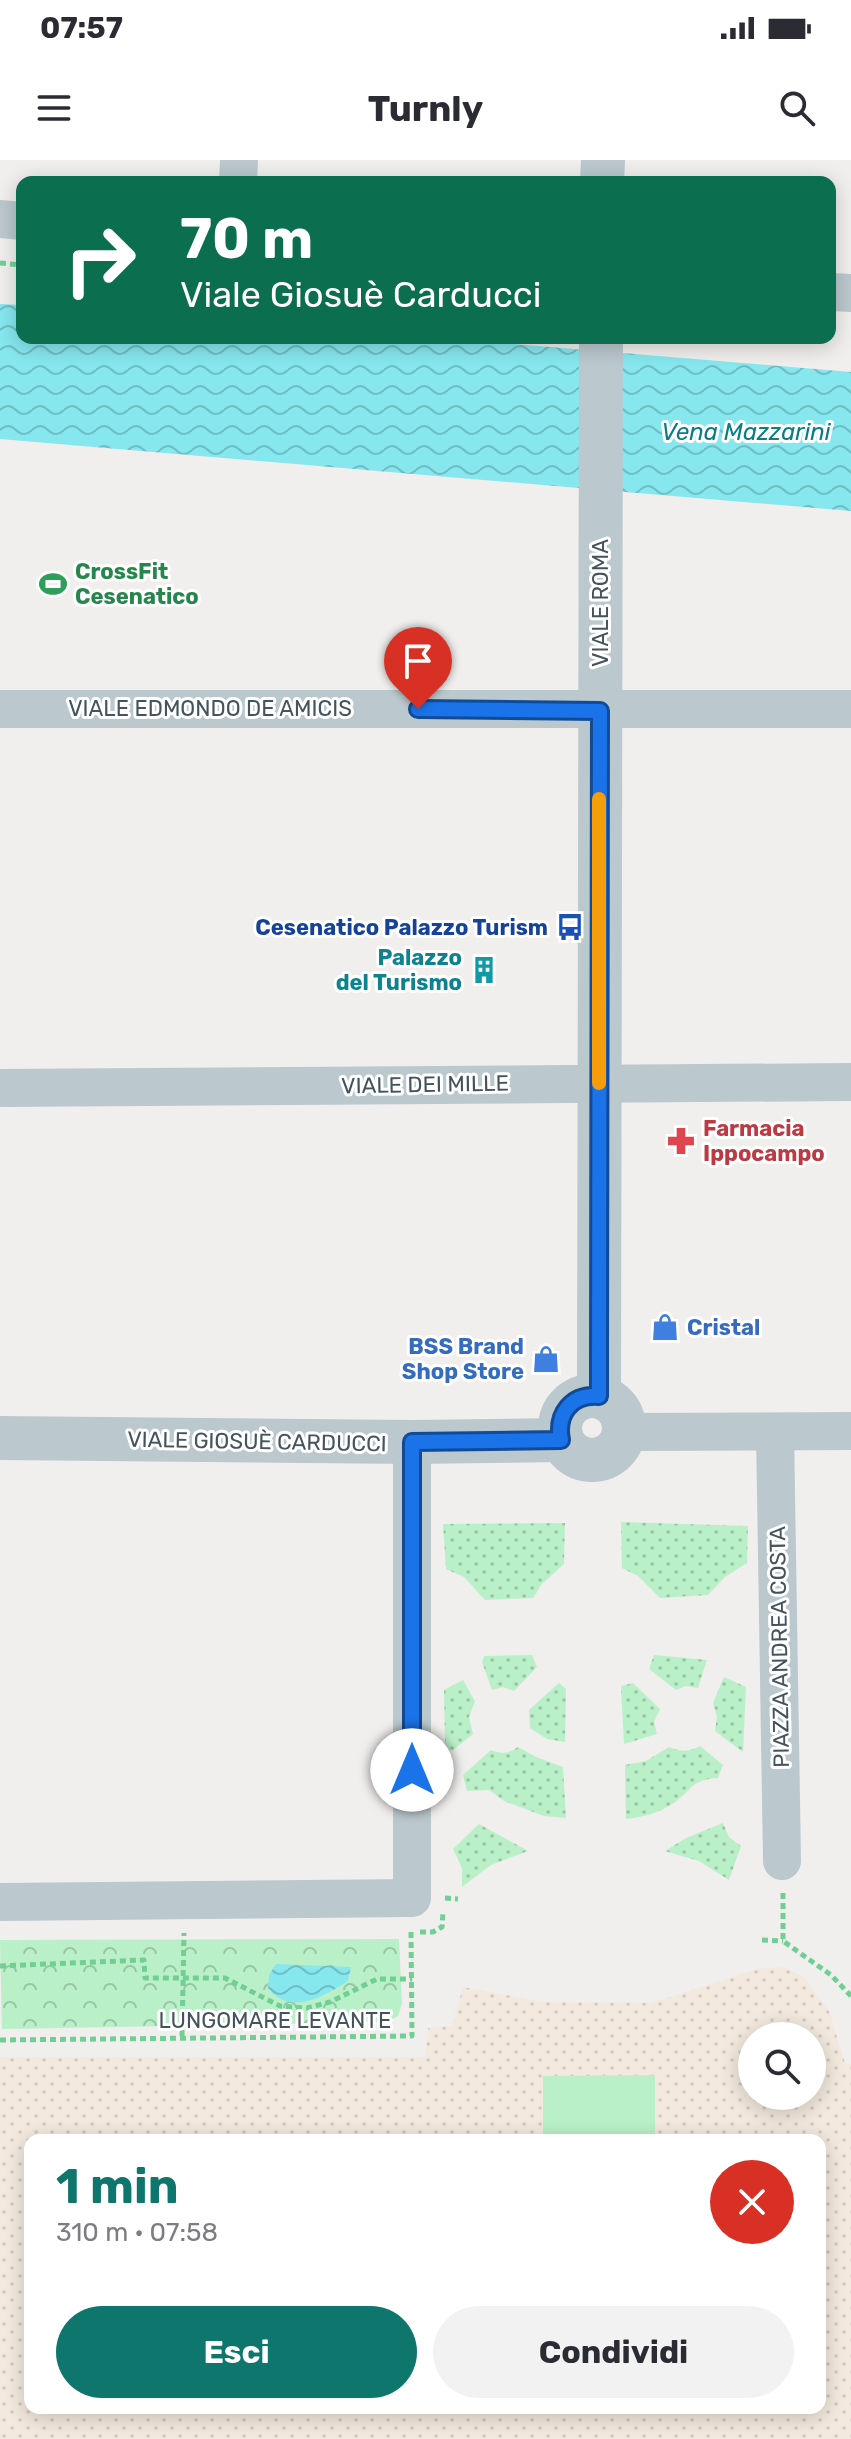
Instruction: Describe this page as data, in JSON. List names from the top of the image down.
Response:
{
  "streets": {
    "street": [
      "VIALE ROMA",
      "VIALE EDMONDO DE AMICIS",
      "VIALE DEI MILLE",
      "VIALE GIOSUÈ CARDUCCI",
      "PIAZZA ANDREA COSTA"
    ],
    "path": ["LUNGOMARE LEVANTE"]
  },
  "crossings": [
    ["VIALE ROMA", "VIALE EDMONDO DE AMICIS"],
    ["VIALE ROMA", "VIALE DEI MILLE"],
    ["VIALE ROMA", "VIALE GIOSUÈ CARDUCCI"]
  ],
  "water": ["Vena Mazzarini"],
  "places": {
    "sports": ["CrossFit Cesenatico"],
    "bus stop": ["Cesenatico Palazzo Turism"],
    "building": ["Palazzo del Turismo"],
    "pharmacy": ["Farmacia Ippocampo"],
    "shop": ["Cristal", "BSS Brand Shop Store"]
  },
  "page": {
    "status": "07:57",
    "header": "Turnly",
    "turn": ["70 m", "Viale Giosuè Carducci"],
    "heading": ["1 min", "310 m · 07:58"],
    "buttons": ["Esci", "Condividi"]
  }
}
